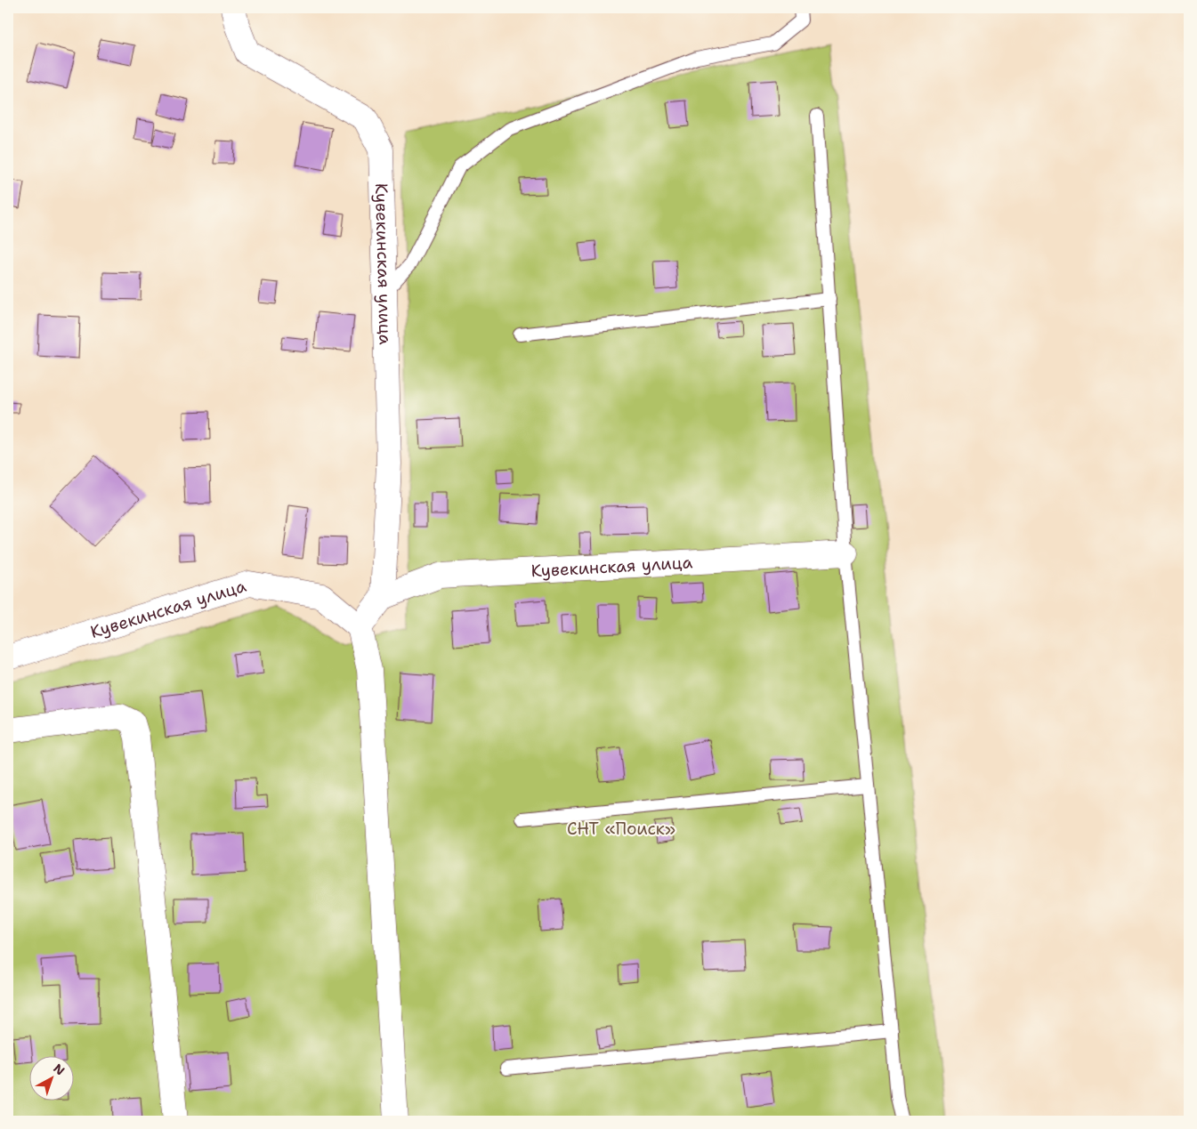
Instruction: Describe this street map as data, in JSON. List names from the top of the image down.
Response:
{
  "streets": {
    "street": ["Кувекинская улица"]
  },
  "parks": ["СНТ «Поиск»"],
  "north": "top right"
}
